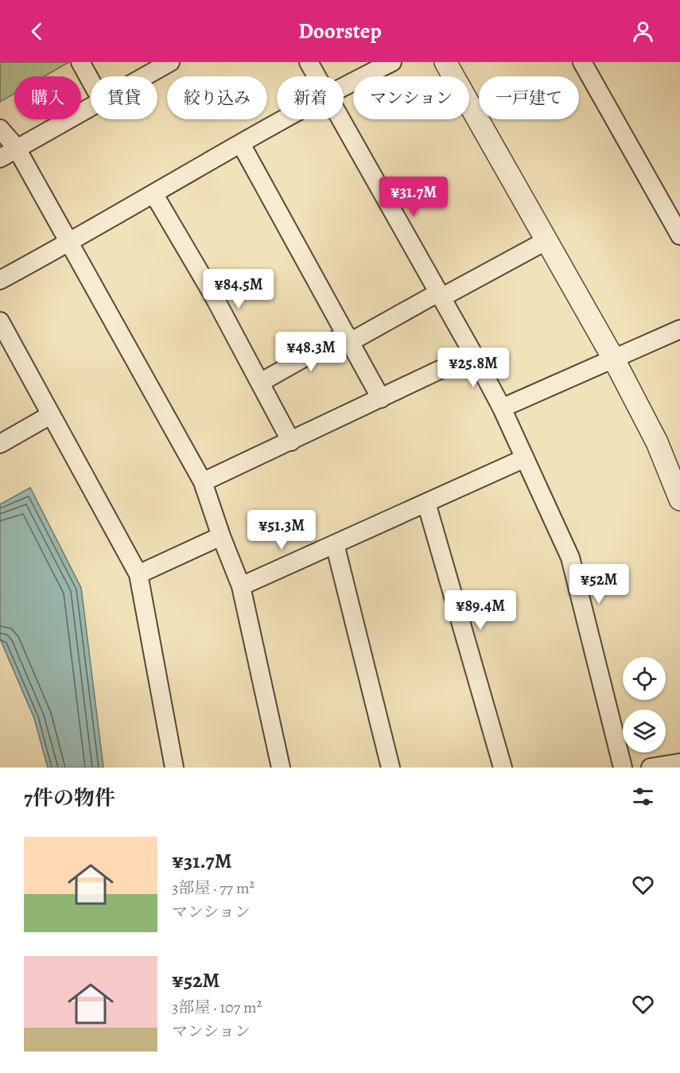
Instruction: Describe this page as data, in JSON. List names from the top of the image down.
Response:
{
  "page": {
    "header": "Doorstep",
    "chip": [
      "購入",
      "賃貸",
      "絞り込み",
      "新着",
      "マンション",
      "一戸建て"
    ],
    "price": [
      "¥31.7M",
      "¥84.5M",
      "¥48.3M",
      "¥25.8M",
      "¥51.3M",
      "¥52M",
      "¥89.4M"
    ],
    "heading": "7件の物件",
    "list": [
      {
        "name": "¥31.7M",
        "note": "3部屋 · 77 m² · マンション"
      },
      {
        "name": "¥52M",
        "note": "3部屋 · 107 m² · マンション"
      }
    ]
  }
}
